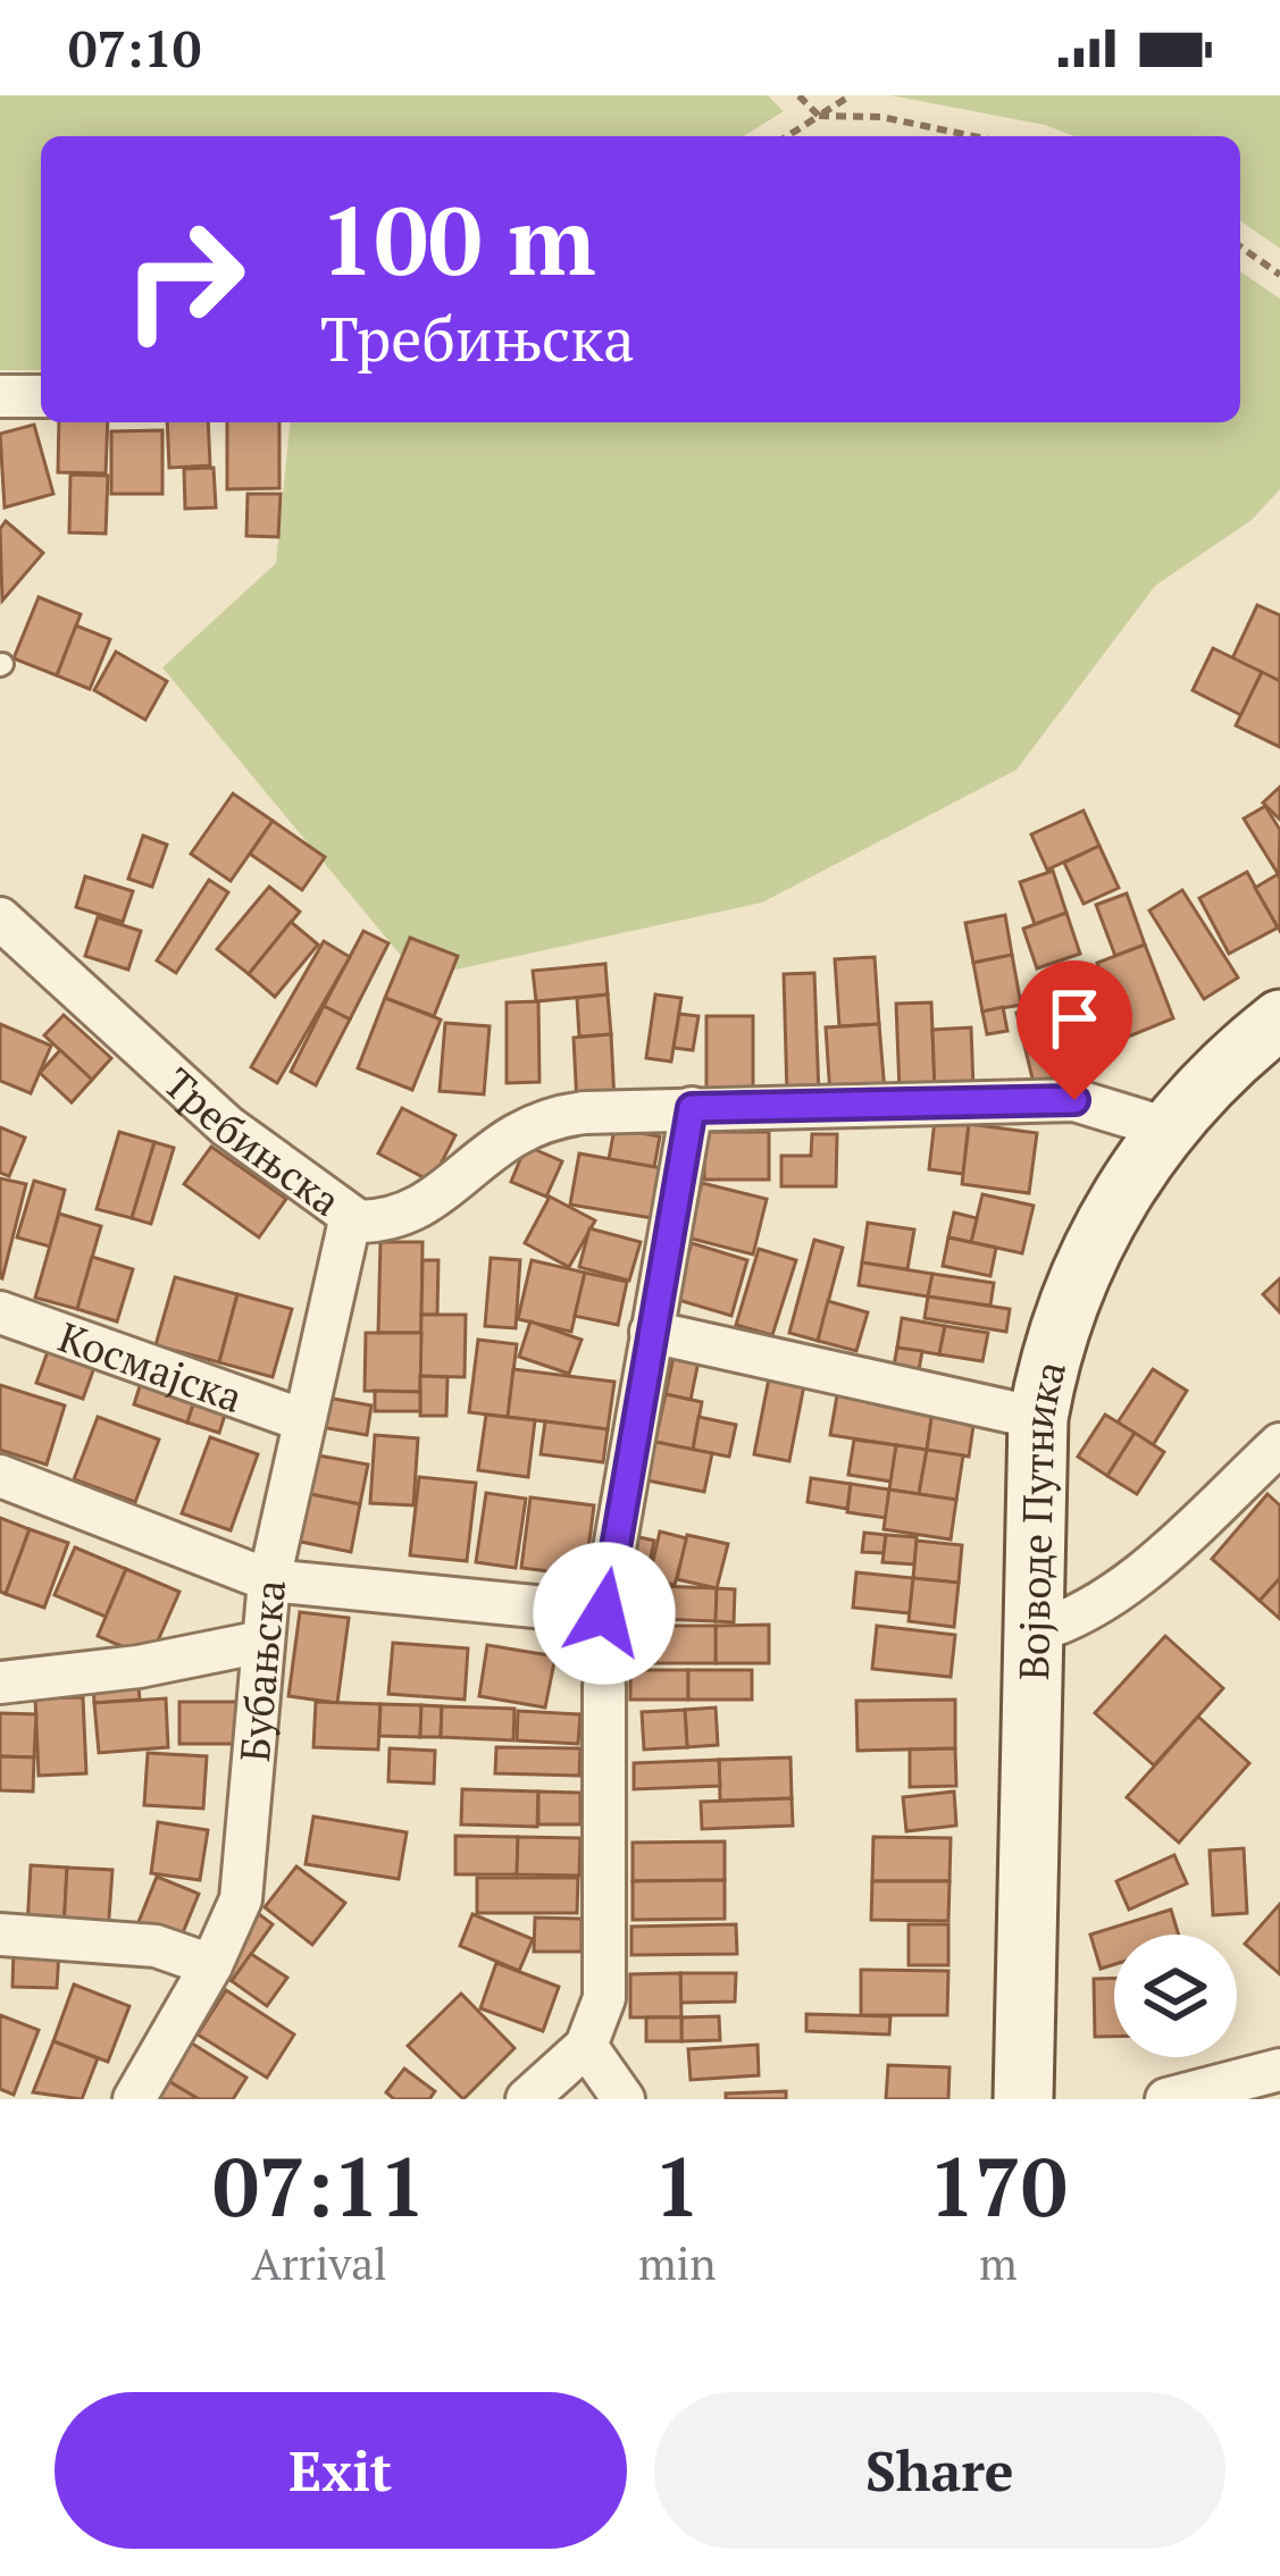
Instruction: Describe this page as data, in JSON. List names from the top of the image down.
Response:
{
  "streets": {
    "street": [
      "Требињска",
      "Космајска",
      "Војводе Путника",
      "Бубањска"
    ]
  },
  "crossings": [
    ["Требињска", "Војводе Путника"],
    ["Требињска", "Бубањска"],
    ["Космајска", "Бубањска"]
  ],
  "page": {
    "status": "07:10",
    "turn": ["100 m", "Требињска"],
    "eta": [
      "07:11",
      "Arrival",
      "1",
      "min",
      "170",
      "m"
    ],
    "buttons": ["Exit", "Share"]
  }
}
